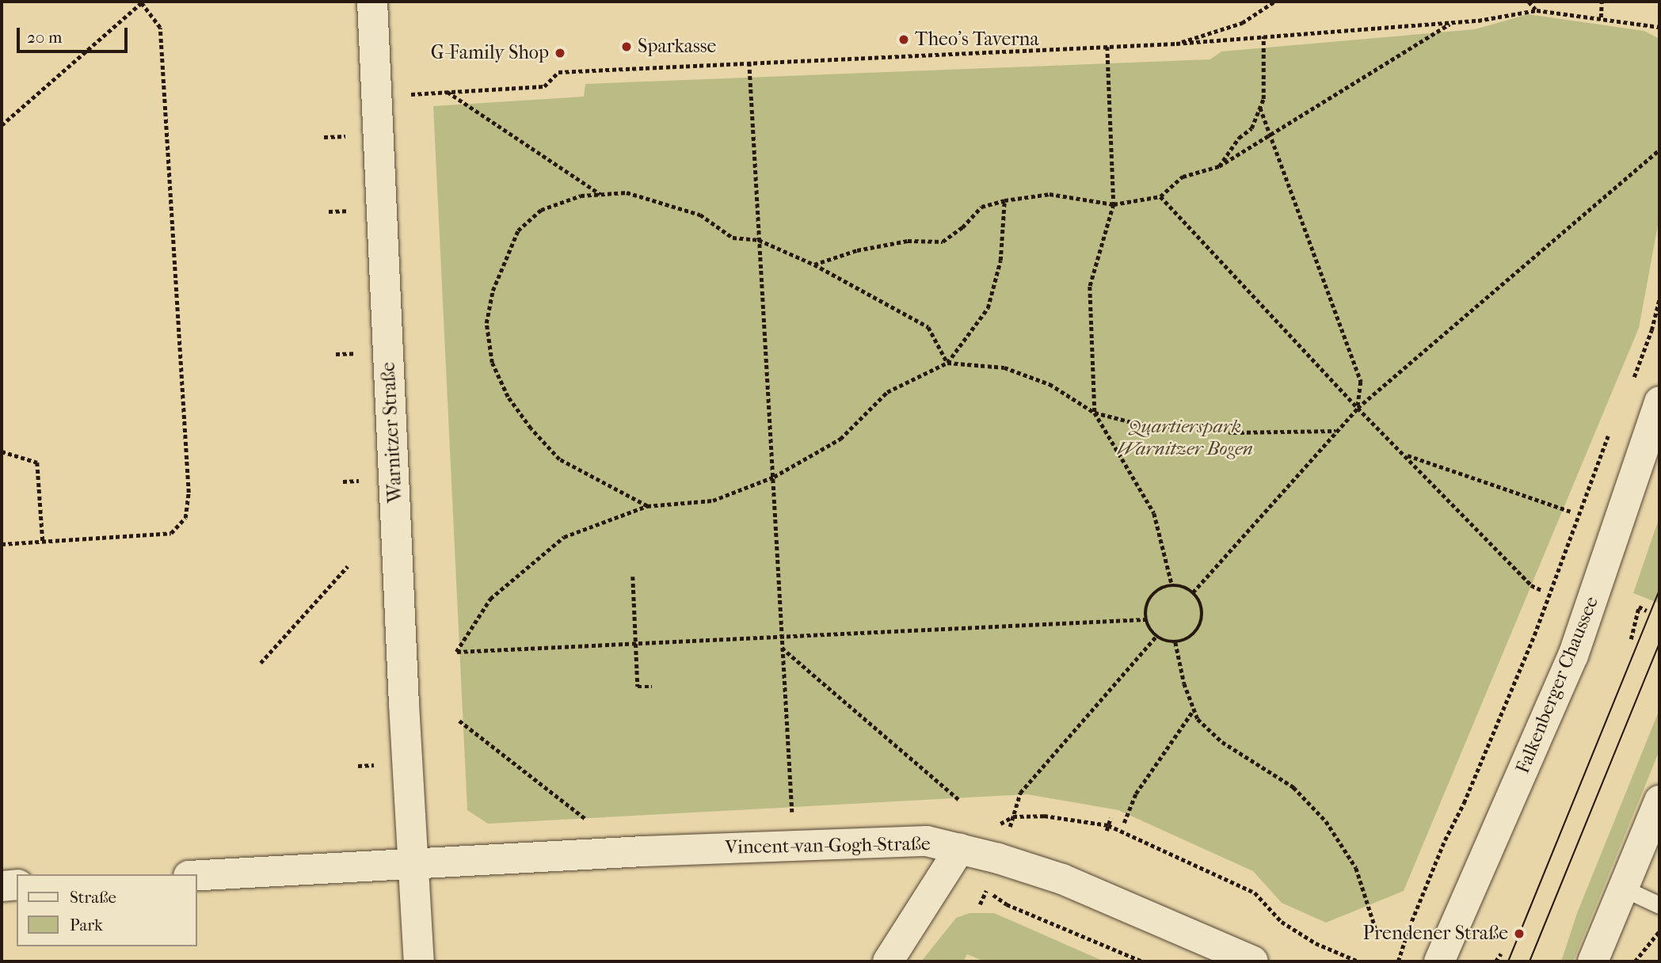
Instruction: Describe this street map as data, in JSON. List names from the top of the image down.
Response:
{
  "streets": {
    "street": ["Warnitzer Straße", "Falkenberger Chaussee", "Vincent-van-Gogh-Straße"]
  },
  "crossings": [
    ["Warnitzer Straße", "Vincent-van-Gogh-Straße"]
  ],
  "parks": ["Quartierspark Warnitzer Bogen"],
  "places": [
    "Theo’s Taverna",
    "Sparkasse",
    "G-Family Shop",
    "Prendener Straße"
  ],
  "legend": ["Straße", "Park"],
  "scale_bar": "20 m"
}
